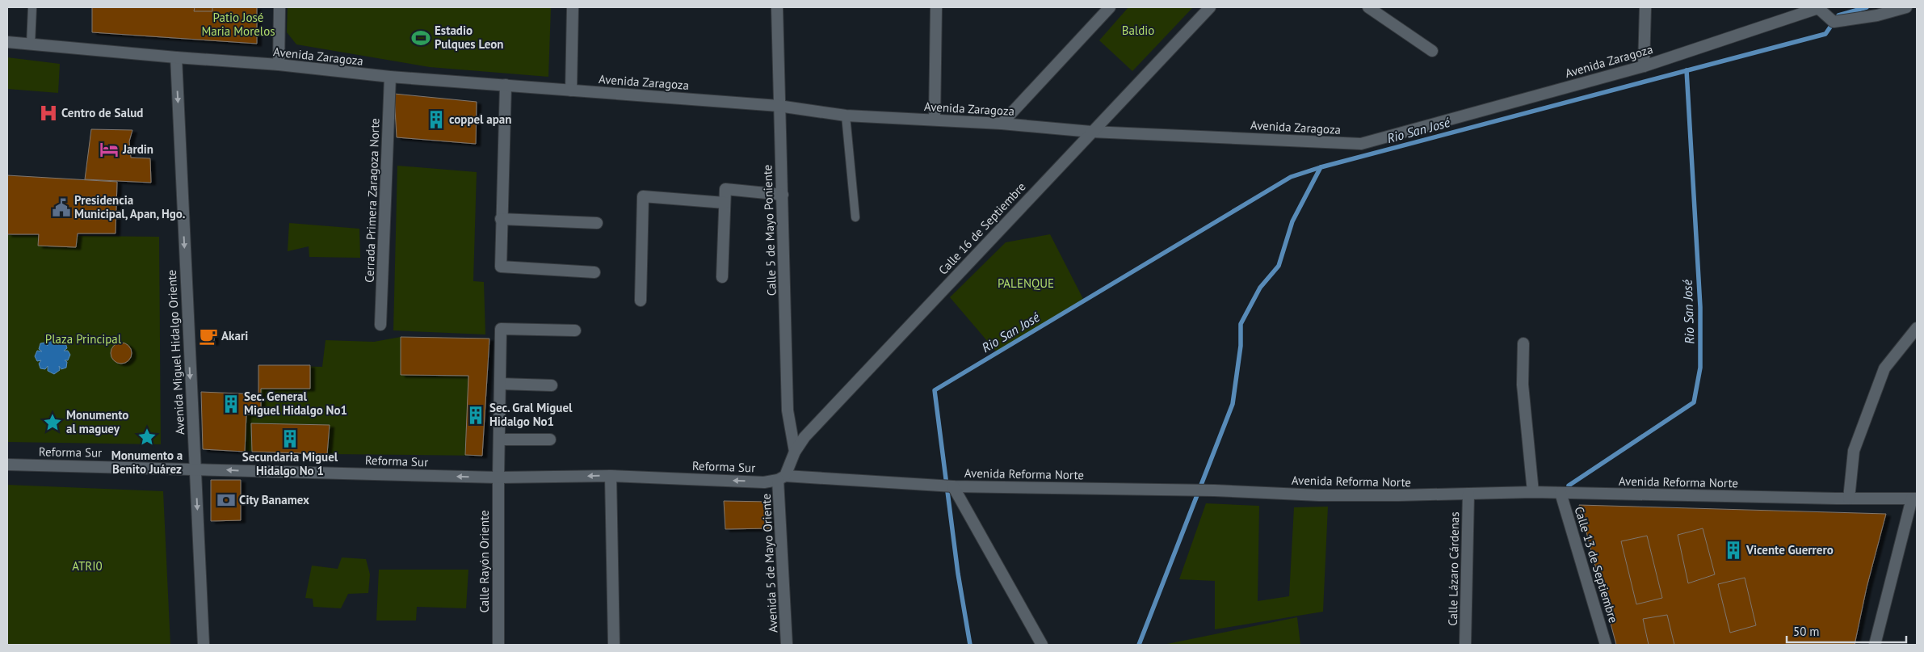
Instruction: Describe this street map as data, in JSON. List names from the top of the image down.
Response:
{
  "streets": {
    "street": [
      "Avenida Zaragoza",
      "Cerrada Primera Zaragoza Norte",
      "Calle 16 de Septiembre",
      "Calle 5 de Mayo Poniente",
      "Avenida Miguel Hidalgo Oriente",
      "Reforma Sur",
      "Avenida Reforma Norte",
      "Calle Rayón Oriente",
      "Avenida 5 de Mayo Oriente",
      "Calle 13 de Septiembre",
      "Calle Lázaro Cárdenas"
    ]
  },
  "crossings": [
    ["Avenida Zaragoza", "Cerrada Primera Zaragoza Norte"],
    ["Avenida Zaragoza", "Calle 16 de Septiembre"],
    ["Avenida Zaragoza", "Calle 5 de Mayo Poniente"],
    ["Avenida Zaragoza", "Avenida Miguel Hidalgo Oriente"],
    ["Calle 16 de Septiembre", "Calle 5 de Mayo Poniente"],
    ["Calle 16 de Septiembre", "Reforma Sur"],
    ["Calle 16 de Septiembre", "Avenida Reforma Norte"],
    ["Calle 16 de Septiembre", "Avenida 5 de Mayo Oriente"],
    ["Avenida Miguel Hidalgo Oriente", "Reforma Sur"],
    ["Reforma Sur", "Avenida Reforma Norte"],
    ["Reforma Sur", "Calle Rayón Oriente"],
    ["Reforma Sur", "Avenida 5 de Mayo Oriente"],
    ["Avenida Reforma Norte", "Avenida 5 de Mayo Oriente"],
    ["Avenida Reforma Norte", "Calle 13 de Septiembre"],
    ["Avenida Reforma Norte", "Calle Lázaro Cárdenas"]
  ],
  "one_way": ["Avenida Miguel Hidalgo Oriente", "Reforma Sur"],
  "water": ["Rio San José"],
  "parks": [
    "Patio José Maria Morelos",
    "Baldio",
    "PALENQUE",
    "Plaza Principal",
    "ATRI0"
  ],
  "places": {
    "sports": ["Estadio Pulques Leon"],
    "hospital": ["Centro de Salud"],
    "building": [
      "coppel apan",
      "Sec. General Miguel Hidalgo No1",
      "Sec. Gral Miguel Hidalgo No1",
      "Secundaria Miguel Hidalgo No 1",
      "Vicente Guerrero"
    ],
    "hotel": ["Jardin"],
    "public building": ["Presidencia Municipal, Apan, Hgo."],
    "cafe": ["Akari"],
    "place": ["Monumento al maguey", "Monumento a Benito Juárez"],
    "bank": ["City Banamex"]
  },
  "scale_bar": "50 m"
}
